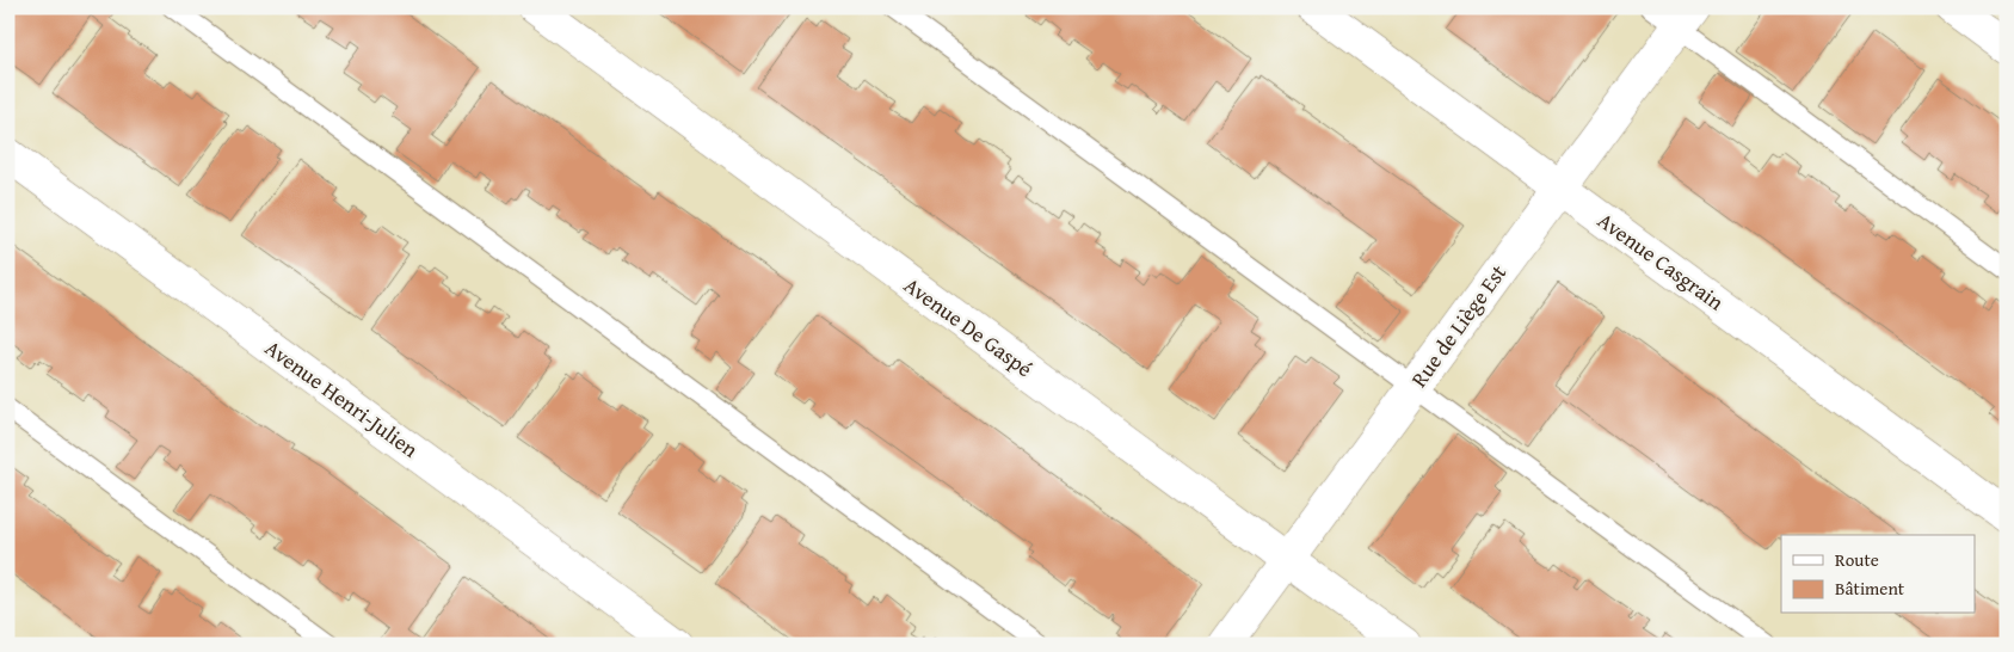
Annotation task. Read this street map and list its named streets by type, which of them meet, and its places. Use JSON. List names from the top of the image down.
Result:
{
  "streets": {
    "street": [
      "Avenue Casgrain",
      "Rue de Liège Est",
      "Avenue De Gaspé",
      "Avenue Henri-Julien"
    ]
  },
  "crossings": [
    ["Avenue Casgrain", "Rue de Liège Est"],
    ["Rue de Liège Est", "Avenue De Gaspé"]
  ],
  "legend": ["Route", "Bâtiment"]
}
